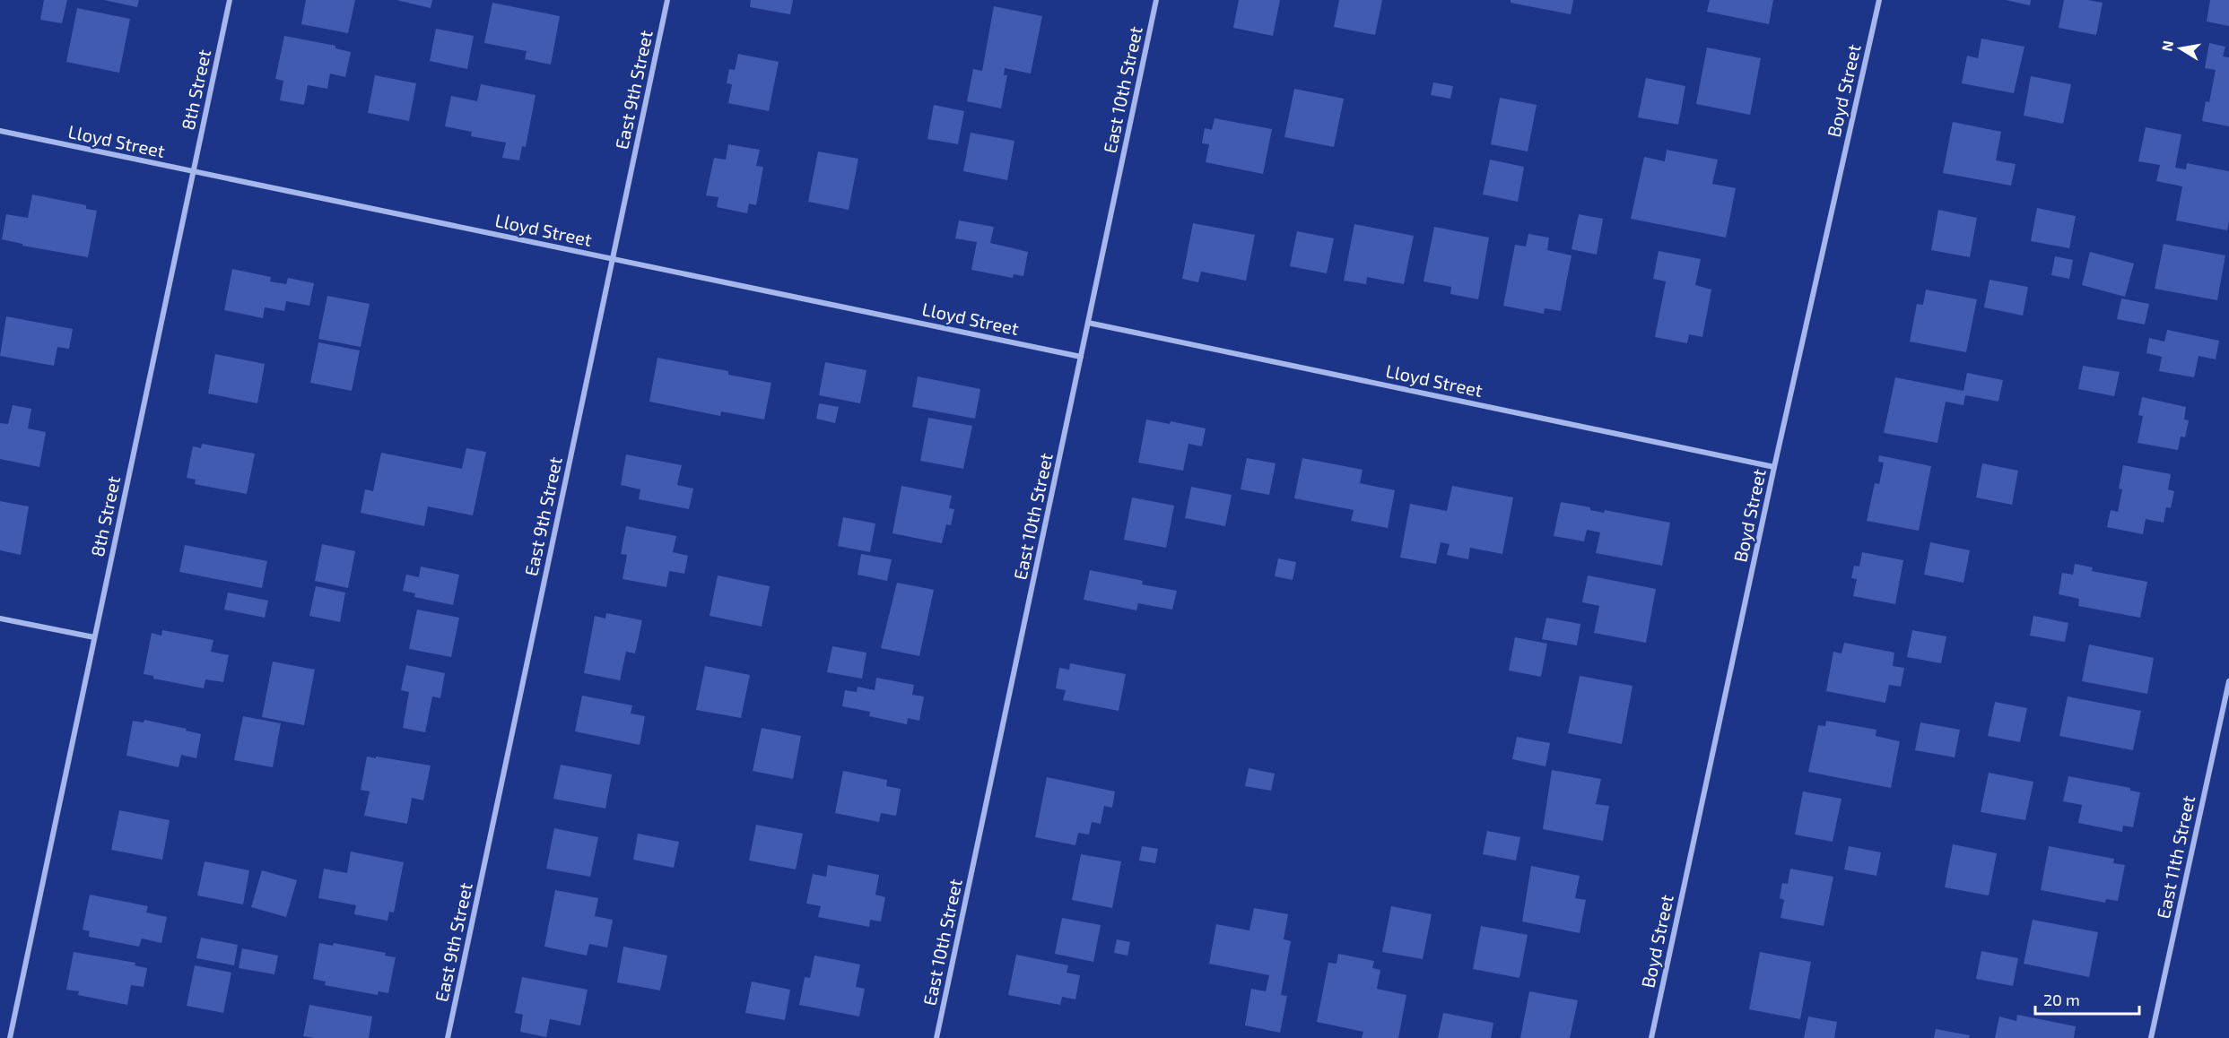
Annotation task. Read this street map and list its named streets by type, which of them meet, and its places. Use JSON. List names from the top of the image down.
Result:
{
  "streets": {
    "street": [
      "8th Street",
      "East 9th Street",
      "East 10th Street",
      "Boyd Street",
      "Lloyd Street",
      "East 11th Street"
    ]
  },
  "crossings": [
    ["8th Street", "Lloyd Street"],
    ["East 9th Street", "Lloyd Street"],
    ["East 10th Street", "Lloyd Street"],
    ["Boyd Street", "Lloyd Street"]
  ],
  "scale_bar": "20 m",
  "north": "left"
}
